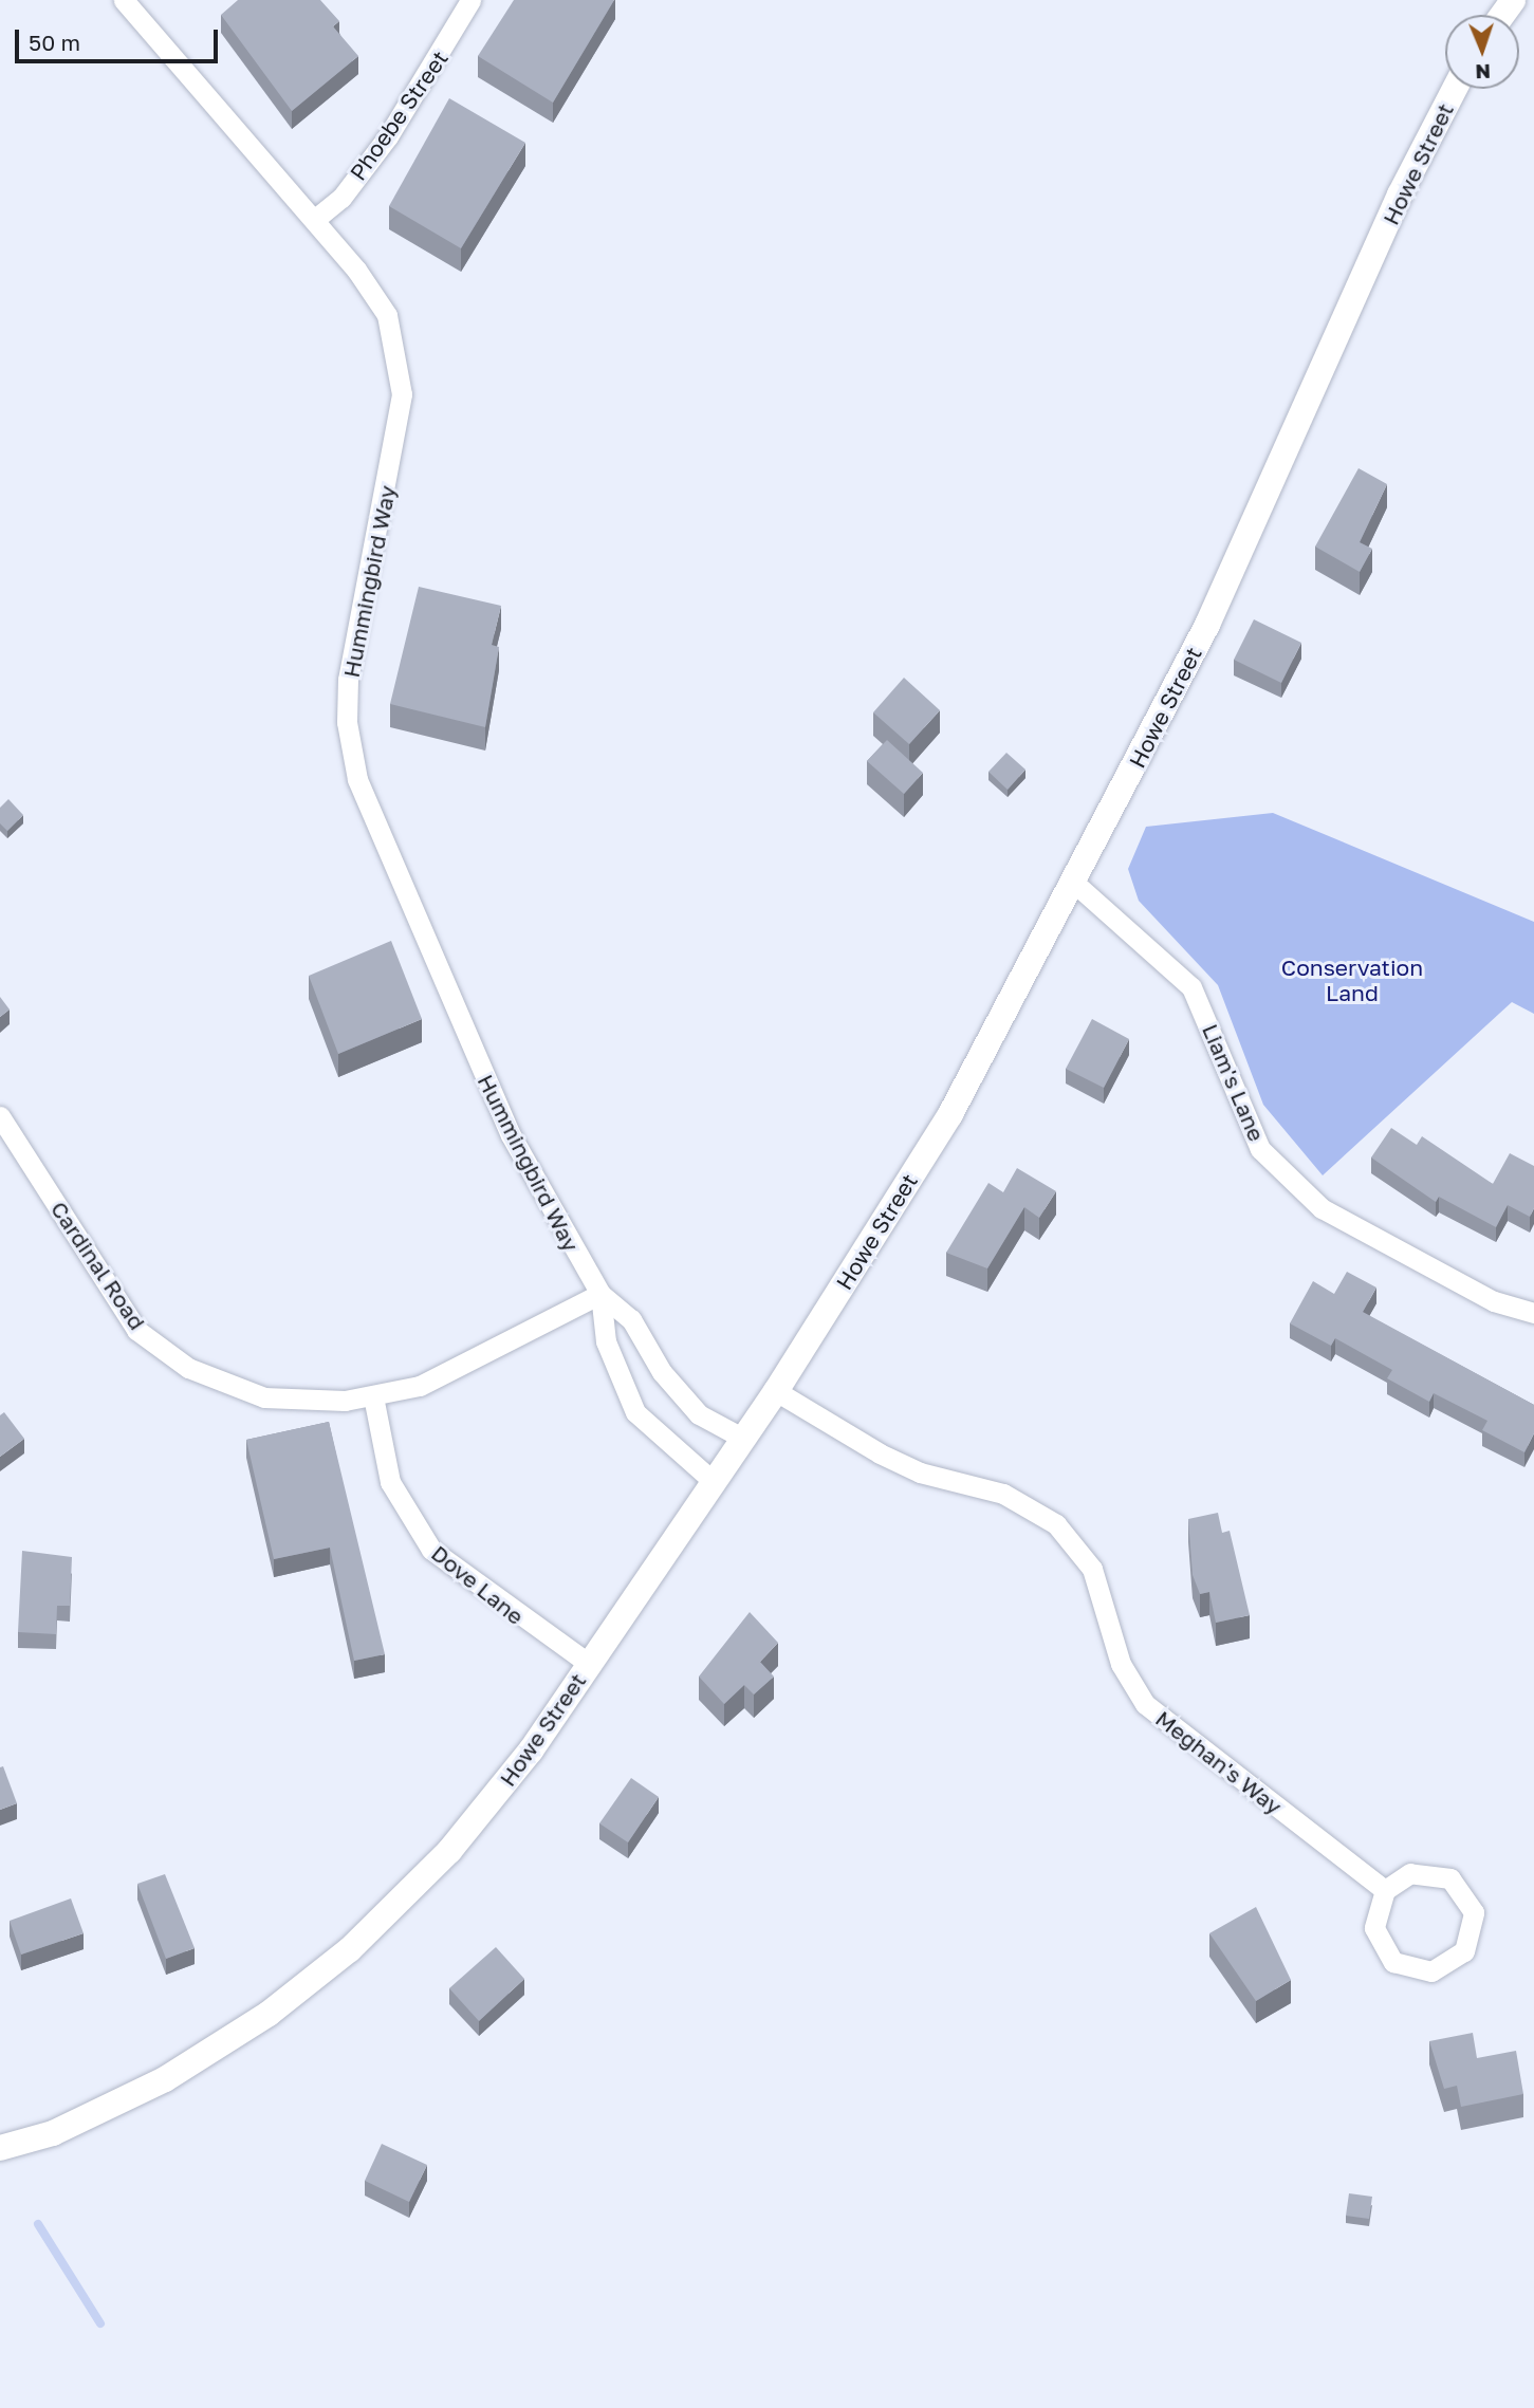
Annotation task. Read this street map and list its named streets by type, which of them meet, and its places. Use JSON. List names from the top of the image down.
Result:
{
  "streets": {
    "street": [
      "Phoebe Street",
      "Howe Street",
      "Hummingbird Way",
      "Liam's Lane",
      "Cardinal Road",
      "Dove Lane",
      "Meghan's Way"
    ]
  },
  "crossings": [
    ["Phoebe Street", "Hummingbird Way"],
    ["Howe Street", "Hummingbird Way"],
    ["Howe Street", "Liam's Lane"],
    ["Howe Street", "Dove Lane"],
    ["Howe Street", "Meghan's Way"],
    ["Hummingbird Way", "Cardinal Road"],
    ["Cardinal Road", "Dove Lane"]
  ],
  "parks": ["Conservation Land"],
  "scale_bar": "50 m",
  "north": "bottom"
}
